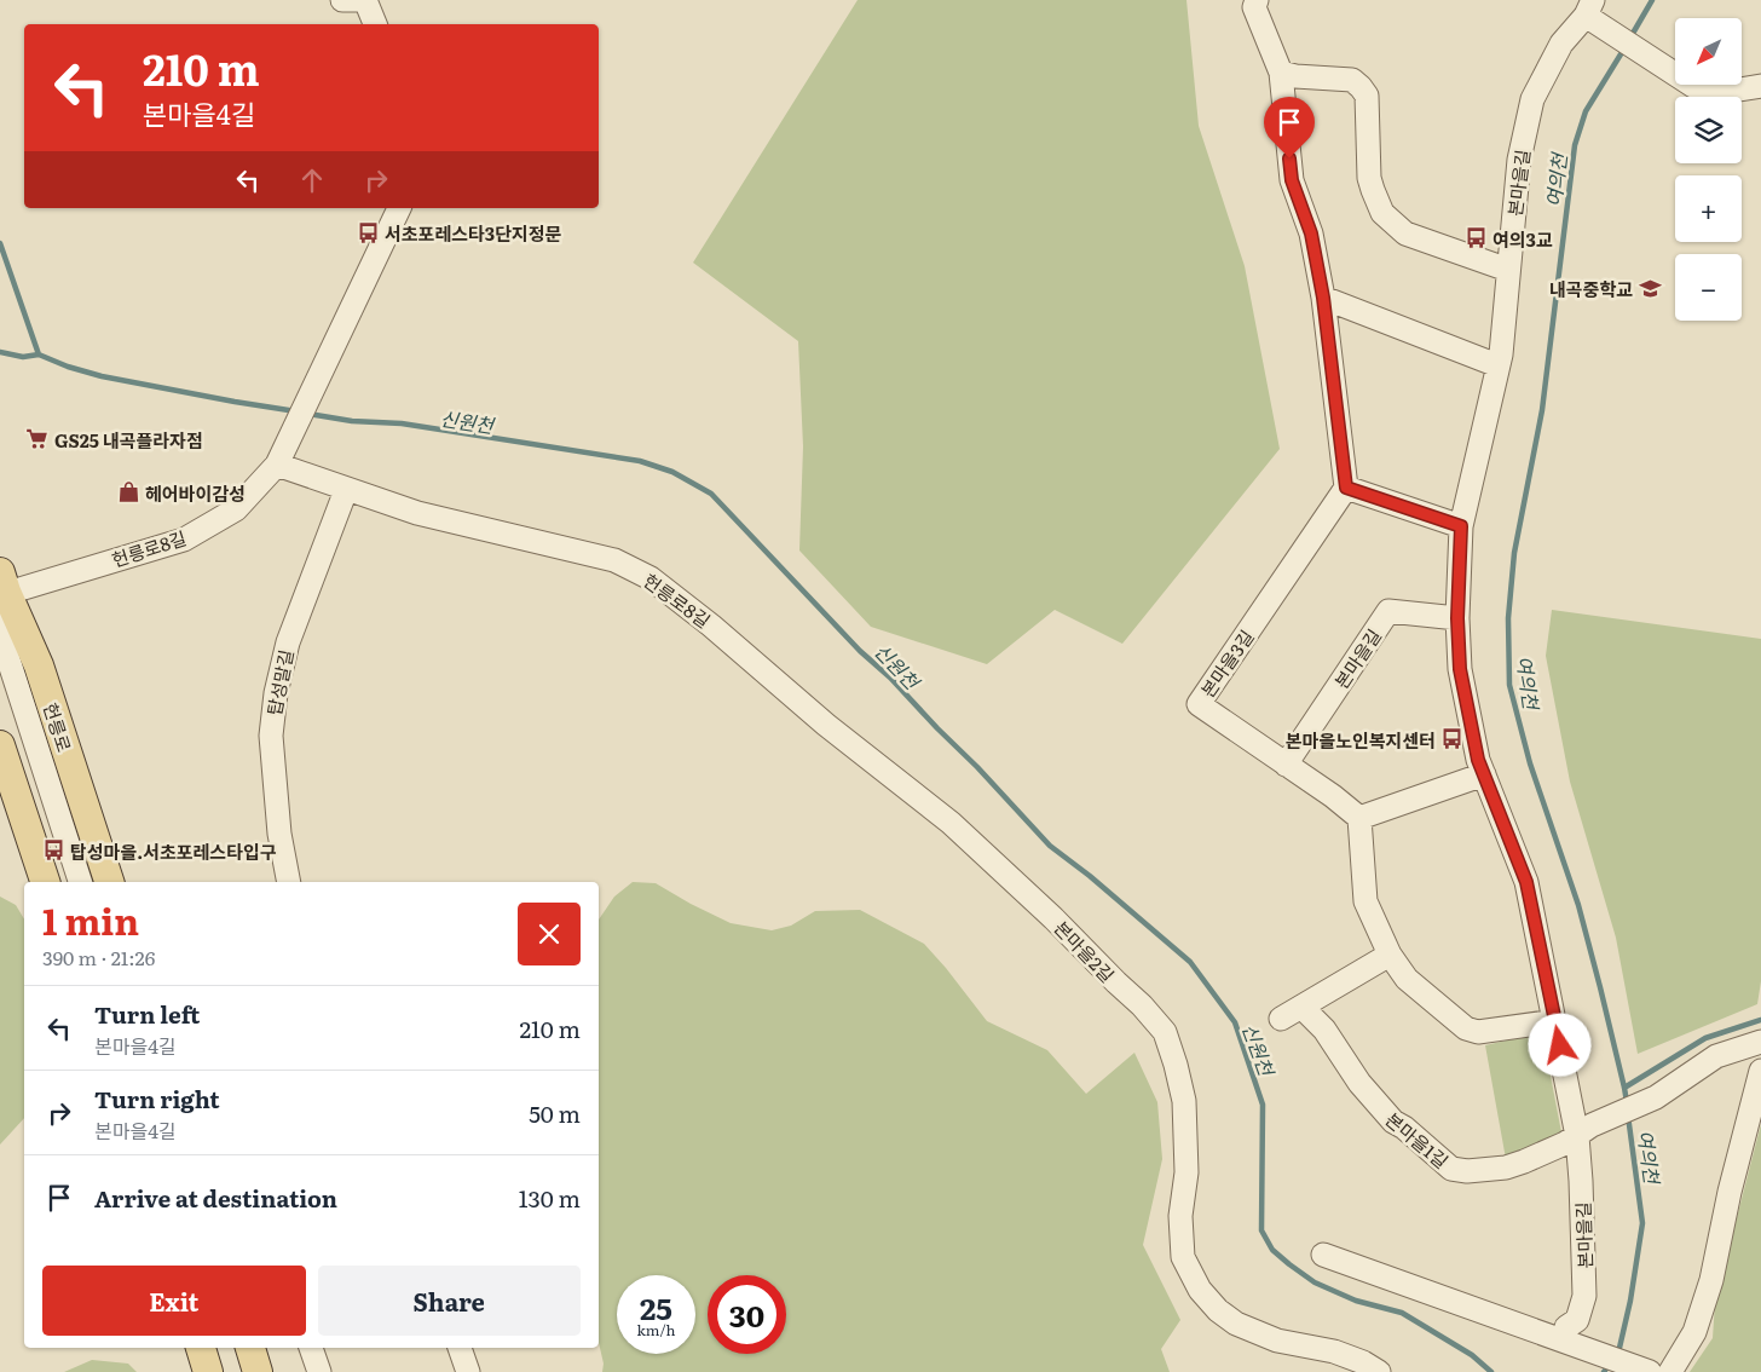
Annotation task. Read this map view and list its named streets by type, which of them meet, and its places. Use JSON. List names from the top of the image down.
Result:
{
  "streets": {
    "main road": ["헌릉로"],
    "street": [
      "본마을길",
      "헌릉로8길",
      "본마을3길",
      "탑성말길",
      "본마을2길",
      "본마을1길"
    ]
  },
  "crossings": [
    ["본마을길", "본마을3길"],
    ["본마을길", "본마을1길"],
    ["헌릉로8길", "탑성말길"],
    ["헌릉로8길", "헌릉로"],
    ["헌릉로8길", "본마을2길"]
  ],
  "water": ["여의천", "신원천"],
  "places": {
    "bus stop": [
      "서초포레스타3단지정문",
      "여의3교",
      "본마을노인복지센터",
      "탑성마을.서초포레스타입구"
    ],
    "school or university": ["내곡중학교"],
    "supermarket": ["GS25 내곡플라자점"],
    "shop": ["헤어바이감성"]
  },
  "north": "bottom left",
  "page": {
    "map_buttons": ["+", "−"],
    "turn": ["210 m", "본마을4길"],
    "heading": ["1 min", "390 m · 21:26"],
    "list": [
      {
        "name": "Turn left",
        "note": "본마을4길",
        "value": "210 m"
      },
      {
        "name": "Turn right",
        "note": "본마을4길",
        "value": "50 m"
      },
      {
        "name": "Arrive at destination",
        "value": "130 m"
      }
    ],
    "buttons": ["Exit", "Share"],
    "speed": "25 km/h",
    "limit": "30"
  }
}
